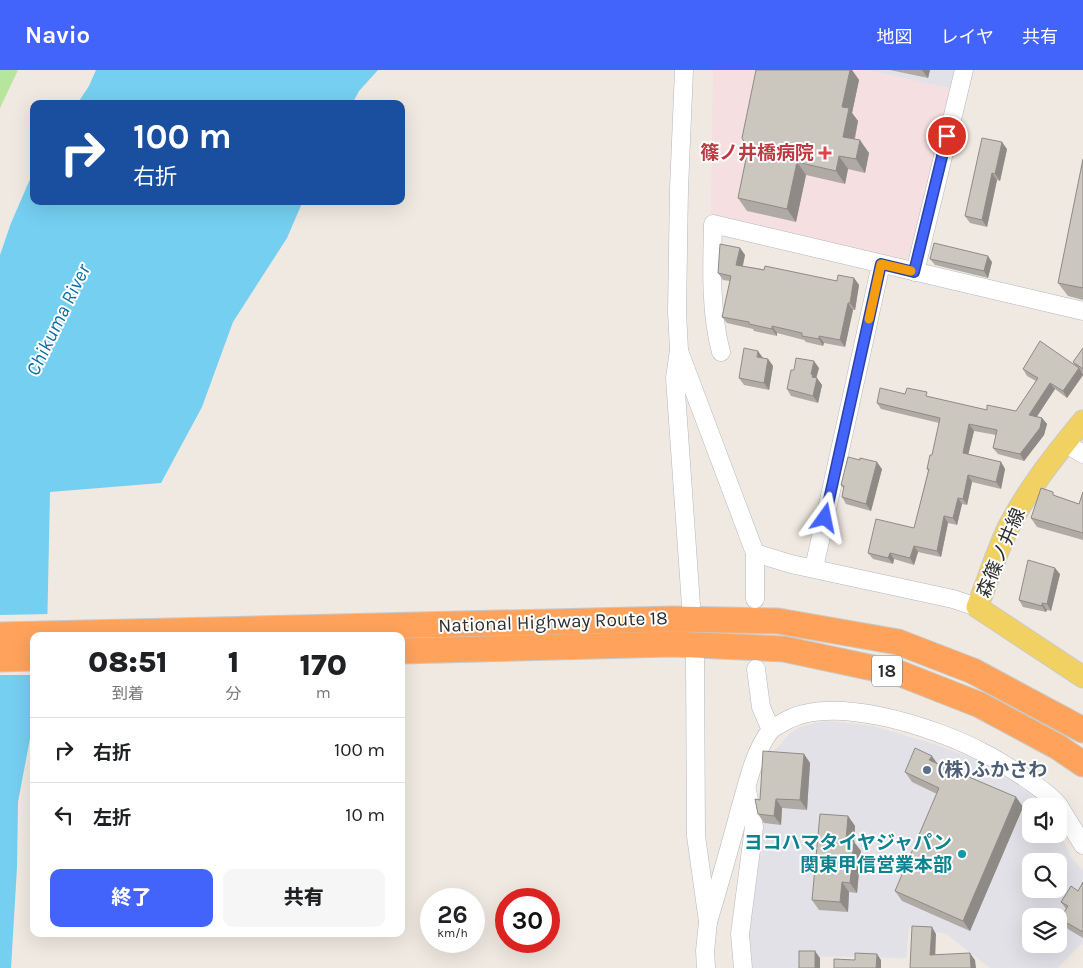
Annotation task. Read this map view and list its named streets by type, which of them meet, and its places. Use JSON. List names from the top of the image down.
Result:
{
  "streets": {
    "highway": ["National Highway Route 18", "18"],
    "main road": ["森篠ノ井線"]
  },
  "water": ["Chikuma River"],
  "places": {
    "health": ["篠ノ井橋病院"],
    "other": ["(株)ふかさわ", "ヨコハマタイヤジャパン 関東甲信営業本部"]
  },
  "page": {
    "header": "Navio",
    "nav": ["地図", "レイヤ", "共有"],
    "turn": ["100 m", "右折"],
    "eta": [
      "08:51",
      "到着",
      "1",
      "分",
      "170",
      "m"
    ],
    "list": [
      {
        "name": "右折",
        "value": "100 m"
      },
      {
        "name": "左折",
        "value": "10 m"
      }
    ],
    "buttons": ["終了", "共有"],
    "speed": "26 km/h",
    "limit": "30"
  }
}
